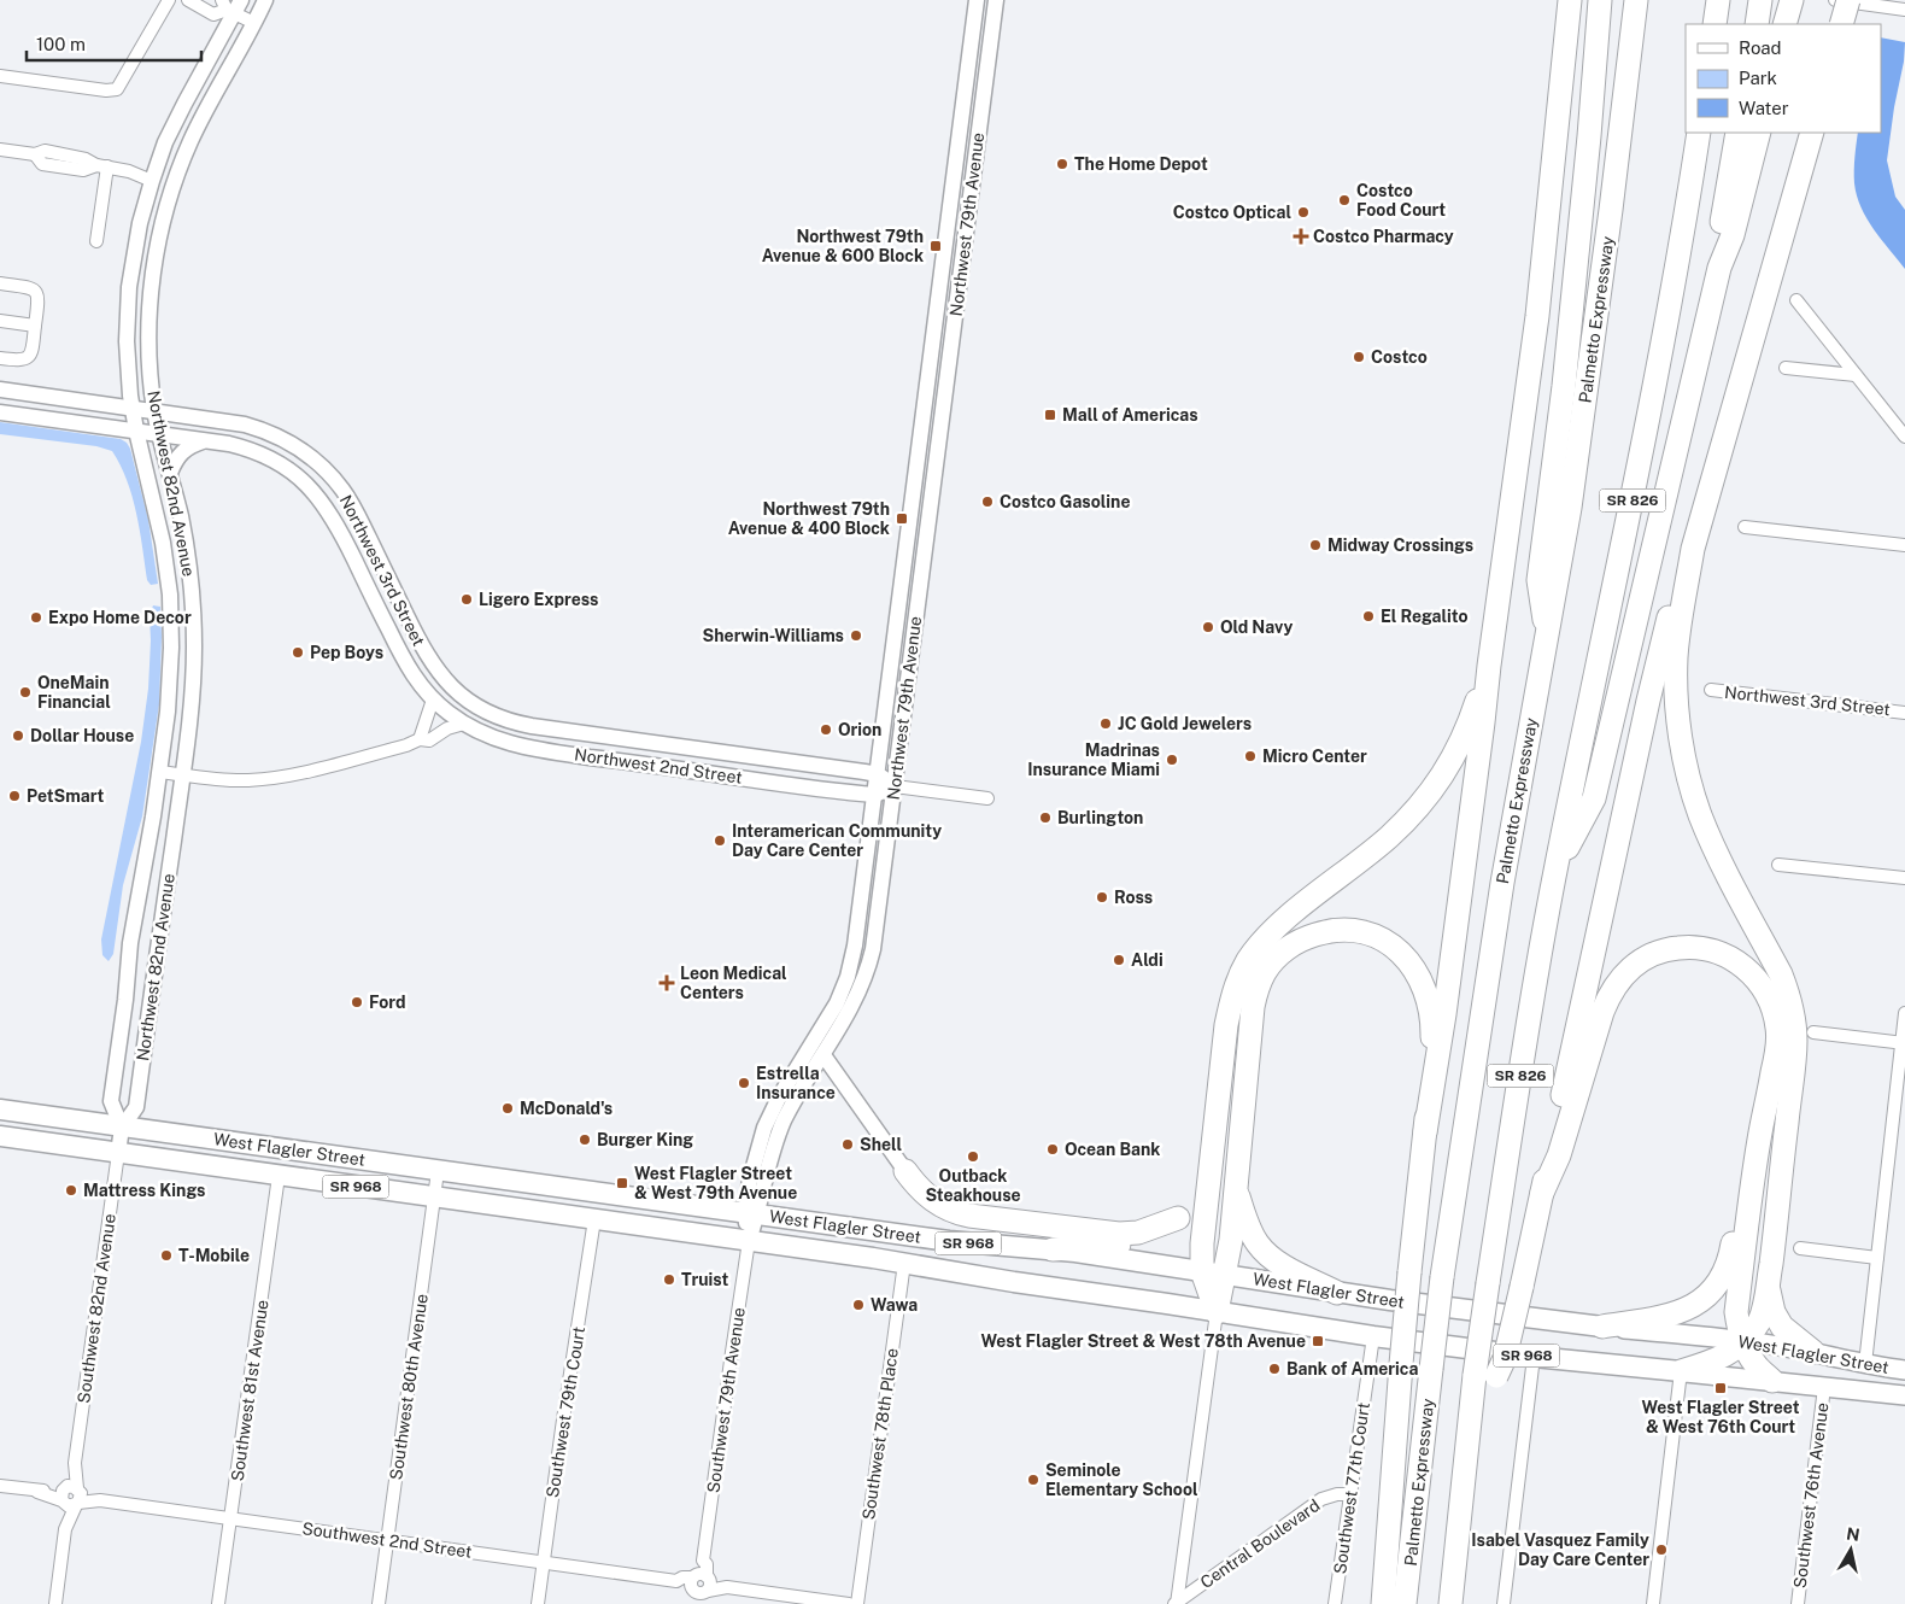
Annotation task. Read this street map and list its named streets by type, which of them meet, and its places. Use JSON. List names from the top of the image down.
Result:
{
  "streets": {
    "highway": ["Palmetto Expressway", "SR 826"],
    "main road": ["West Flagler Street", "SR 968"],
    "street": [
      "Northwest 79th Avenue",
      "Northwest 82nd Avenue",
      "Northwest 3rd Street",
      "Northwest 2nd Street",
      "Southwest 82nd Avenue",
      "Southwest 80th Avenue",
      "Southwest 81st Avenue",
      "Southwest 79th Avenue",
      "Southwest 79th Court",
      "Southwest 78th Place",
      "Southwest 77th Court",
      "Southwest 76th Avenue",
      "Southwest 2nd Street",
      "Central Boulevard"
    ]
  },
  "crossings": [
    ["Northwest 79th Avenue", "Northwest 2nd Street"],
    ["Northwest 79th Avenue", "West Flagler Street"],
    ["Northwest 79th Avenue", "Southwest 79th Avenue"],
    ["Northwest 82nd Avenue", "Northwest 3rd Street"],
    ["Northwest 82nd Avenue", "West Flagler Street"],
    ["Northwest 82nd Avenue", "Southwest 82nd Avenue"],
    ["Northwest 3rd Street", "Northwest 2nd Street"],
    ["West Flagler Street", "Southwest 82nd Avenue"],
    ["West Flagler Street", "Southwest 80th Avenue"],
    ["West Flagler Street", "Southwest 81st Avenue"],
    ["West Flagler Street", "Southwest 79th Avenue"],
    ["West Flagler Street", "Southwest 79th Court"],
    ["West Flagler Street", "Southwest 78th Place"],
    ["West Flagler Street", "Southwest 77th Court"],
    ["West Flagler Street", "Southwest 76th Avenue"],
    ["Southwest 82nd Avenue", "Southwest 2nd Street"],
    ["Southwest 80th Avenue", "Southwest 2nd Street"],
    ["Southwest 81st Avenue", "Southwest 2nd Street"],
    ["Southwest 79th Avenue", "Southwest 2nd Street"],
    ["Southwest 79th Court", "Southwest 2nd Street"],
    ["Southwest 77th Court", "Central Boulevard"]
  ],
  "places": {
    "other": [
      "The Home Depot",
      "Costco Food Court",
      "Costco Optical",
      "Costco",
      "Costco Gasoline",
      "Midway Crossings",
      "Ligero Express",
      "El Regalito",
      "Expo Home Decor",
      "Old Navy",
      "Sherwin-Williams",
      "Pep Boys",
      "OneMain Financial",
      "JC Gold Jewelers",
      "Orion",
      "Dollar House",
      "Micro Center",
      "Madrinas Insurance Miami",
      "PetSmart",
      "Burlington",
      "Interamerican Community Day Care Center",
      "Ross",
      "Aldi",
      "Ford",
      "Estrella Insurance",
      "McDonald's",
      "Burger King",
      "Shell",
      "Ocean Bank",
      "Outback Steakhouse",
      "Mattress Kings",
      "T-Mobile",
      "Truist",
      "Wawa",
      "Bank of America",
      "Seminole Elementary School",
      "Isabel Vasquez Family Day Care Center"
    ],
    "health": ["Costco Pharmacy", "Leon Medical Centers"],
    "transit": [
      "Northwest 79th Avenue & 600 Block",
      "Mall of Americas",
      "Northwest 79th Avenue & 400 Block",
      "West Flagler Street & West 79th Avenue",
      "West Flagler Street & West 78th Avenue",
      "West Flagler Street & West 76th Court"
    ]
  },
  "legend": ["Road", "Park", "Water"],
  "scale_bar": "100 m",
  "north": "top"
}
